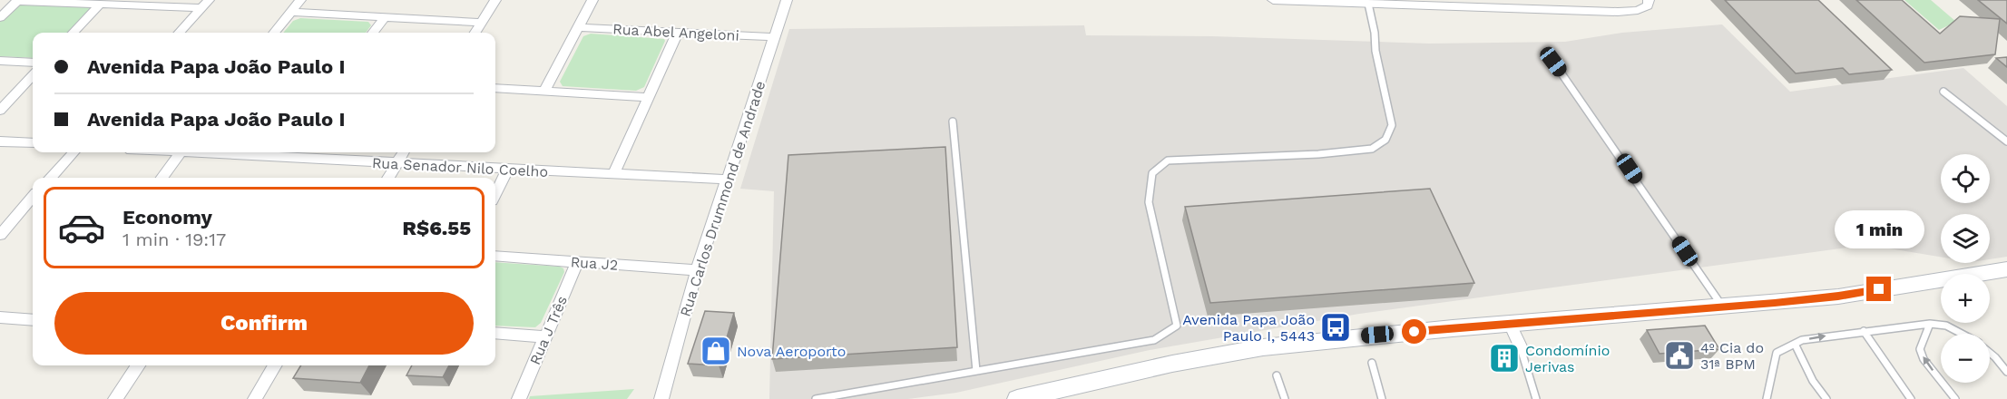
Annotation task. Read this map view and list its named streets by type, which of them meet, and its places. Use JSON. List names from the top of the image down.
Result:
{
  "streets": {
    "street": [
      "Rua Abel Angeloni",
      "Rua Senador Nilo Coelho",
      "Rua Carlos Drummond de Andrade",
      "Rua J2",
      "Rua J Três"
    ]
  },
  "crossings": [
    ["Rua Abel Angeloni", "Rua Carlos Drummond de Andrade"],
    ["Rua Senador Nilo Coelho", "Rua Carlos Drummond de Andrade"],
    ["Rua Carlos Drummond de Andrade", "Rua J2"],
    ["Rua J2", "Rua J Três"]
  ],
  "places": {
    "bus stop": ["Avenida Papa João Paulo I, 5443"],
    "shop": ["Nova Aeroporto"],
    "public building": ["4º Cia do 31ª BPM"],
    "building": ["Condomínio Jerivas"]
  },
  "page": {
    "banner": ["Avenida Papa João Paulo I", "Avenida Papa João Paulo I"],
    "map_buttons": ["+", "−"],
    "list": [
      {
        "name": "Economy",
        "note": "1 min · 19:17",
        "value": "R$6.55"
      }
    ],
    "bubble": "1 min",
    "buttons": "Confirm"
  }
}
